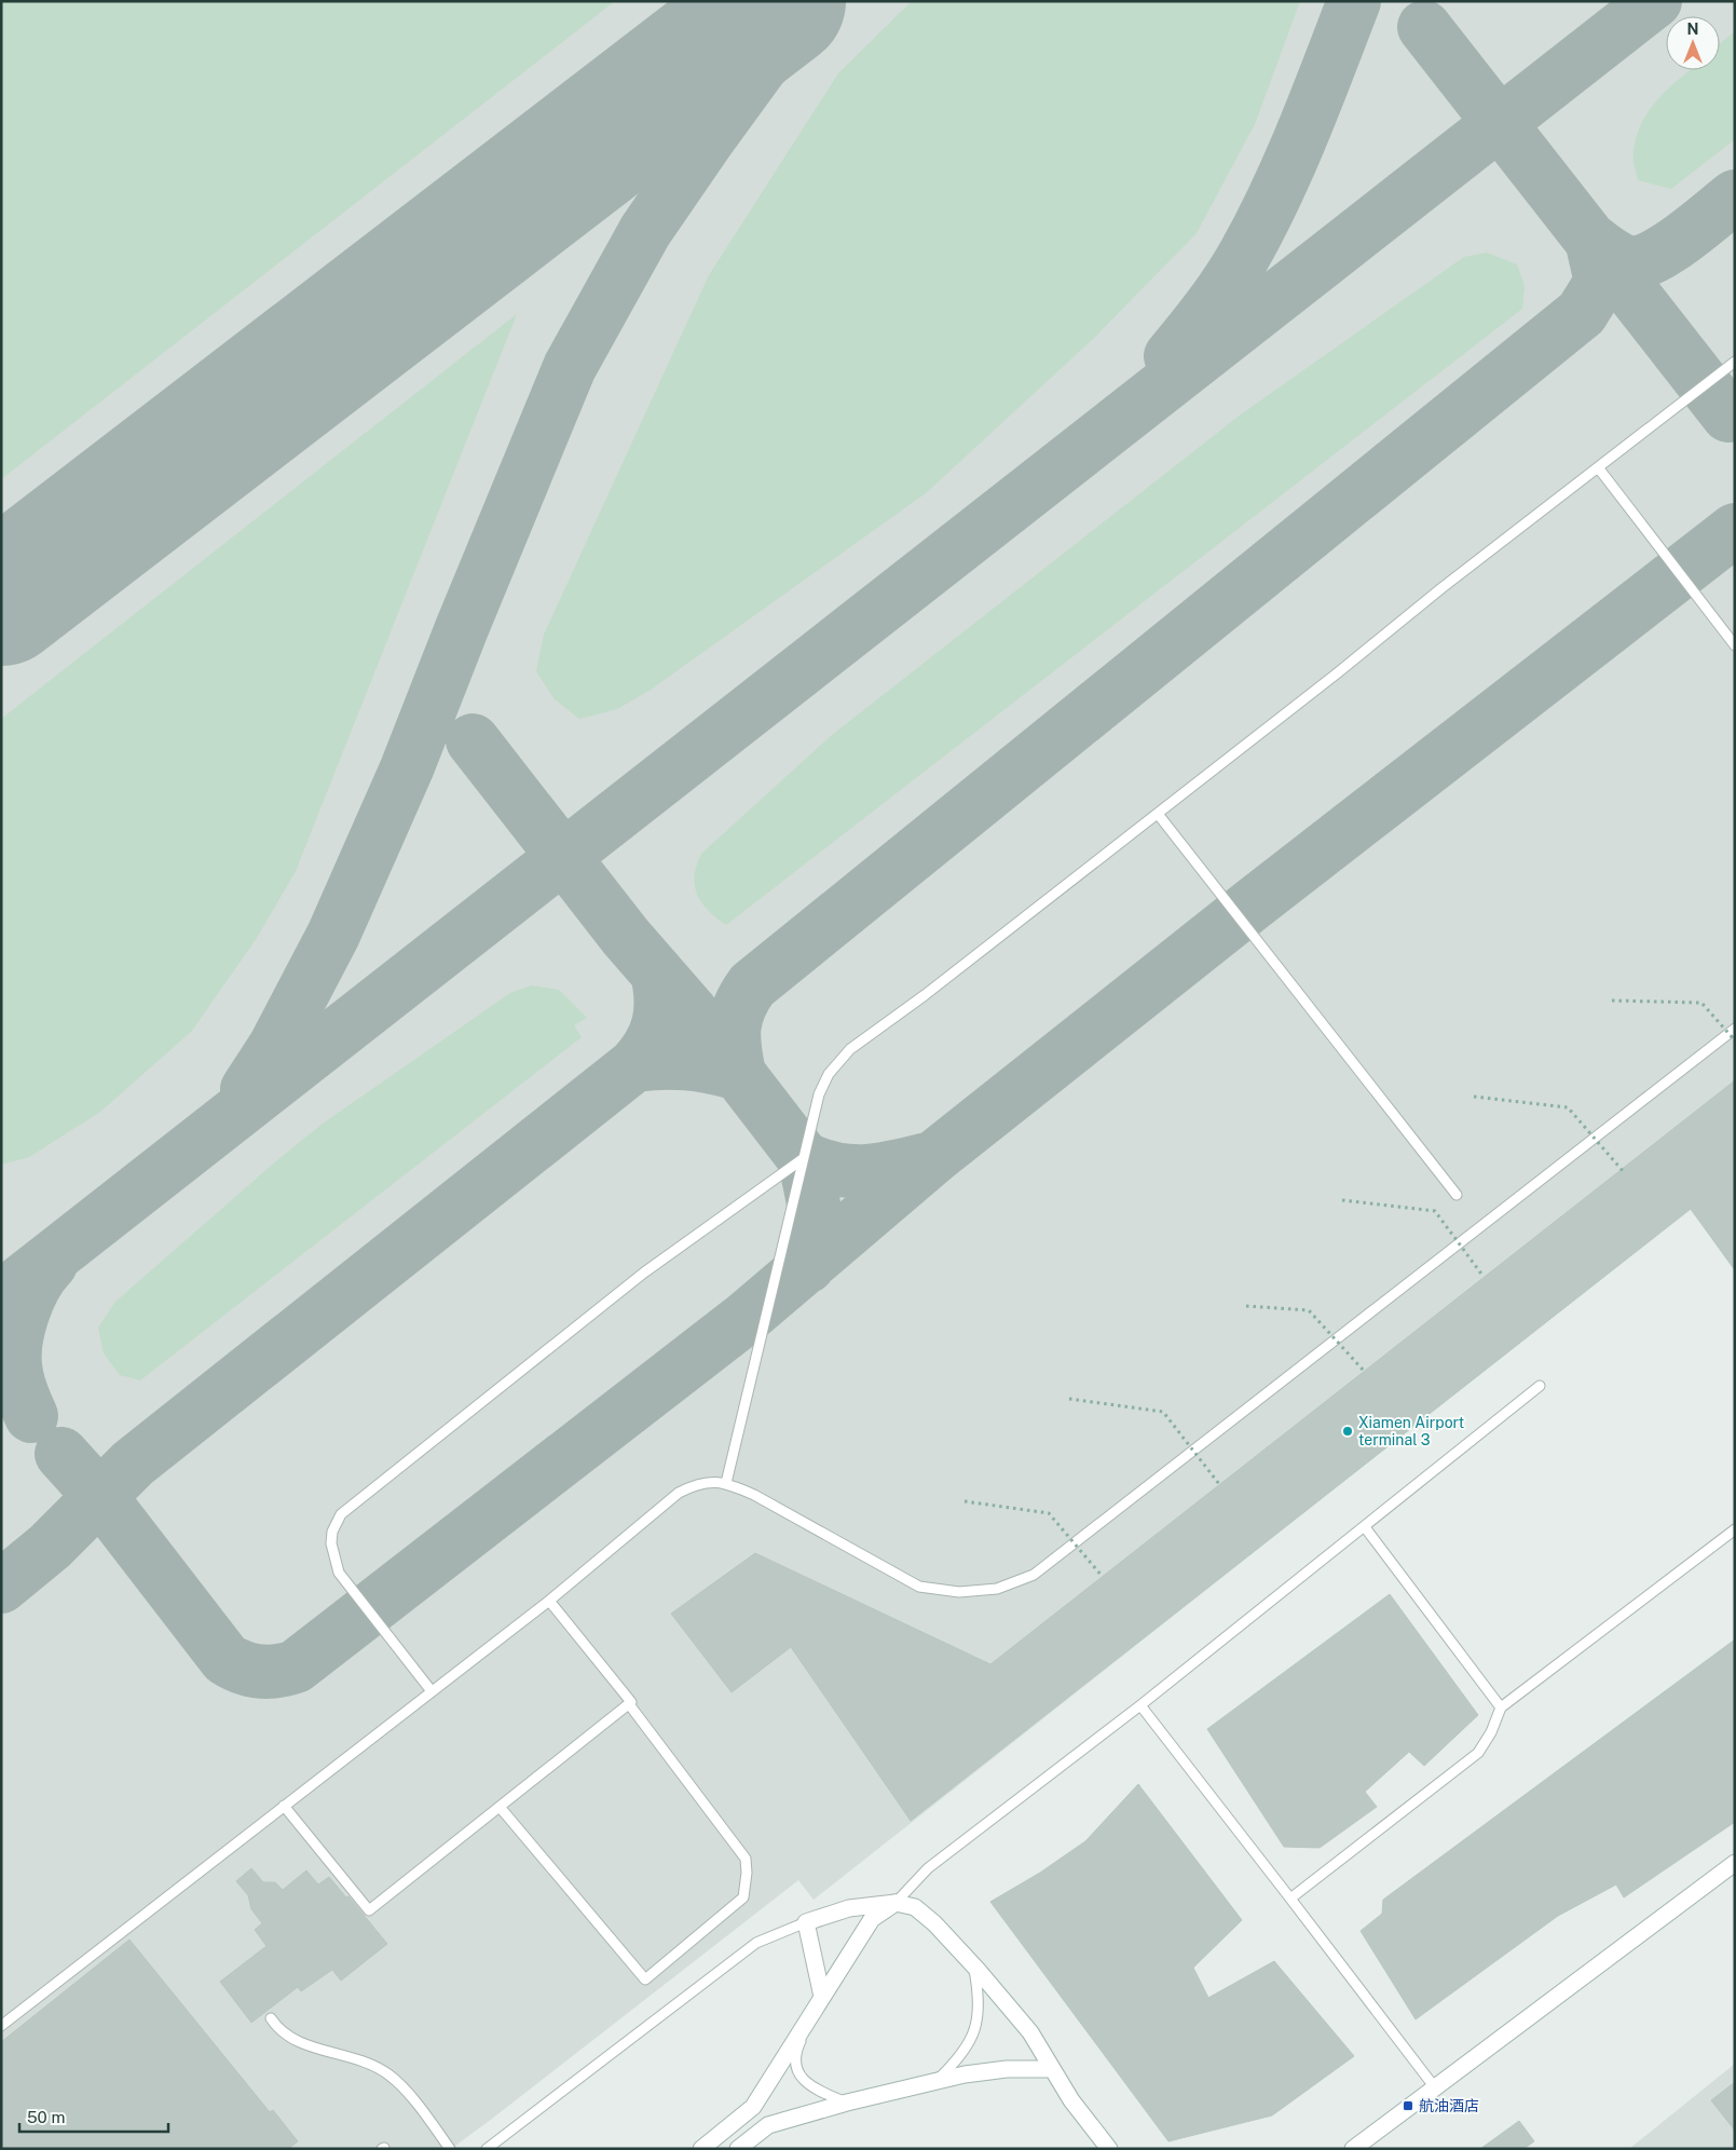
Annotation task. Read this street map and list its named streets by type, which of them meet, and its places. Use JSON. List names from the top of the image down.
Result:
{
  "places": {
    "other": ["Xiamen Airport terminal 3"],
    "transit": ["航油酒店"]
  },
  "scale_bar": "50 m",
  "north": "top"
}
